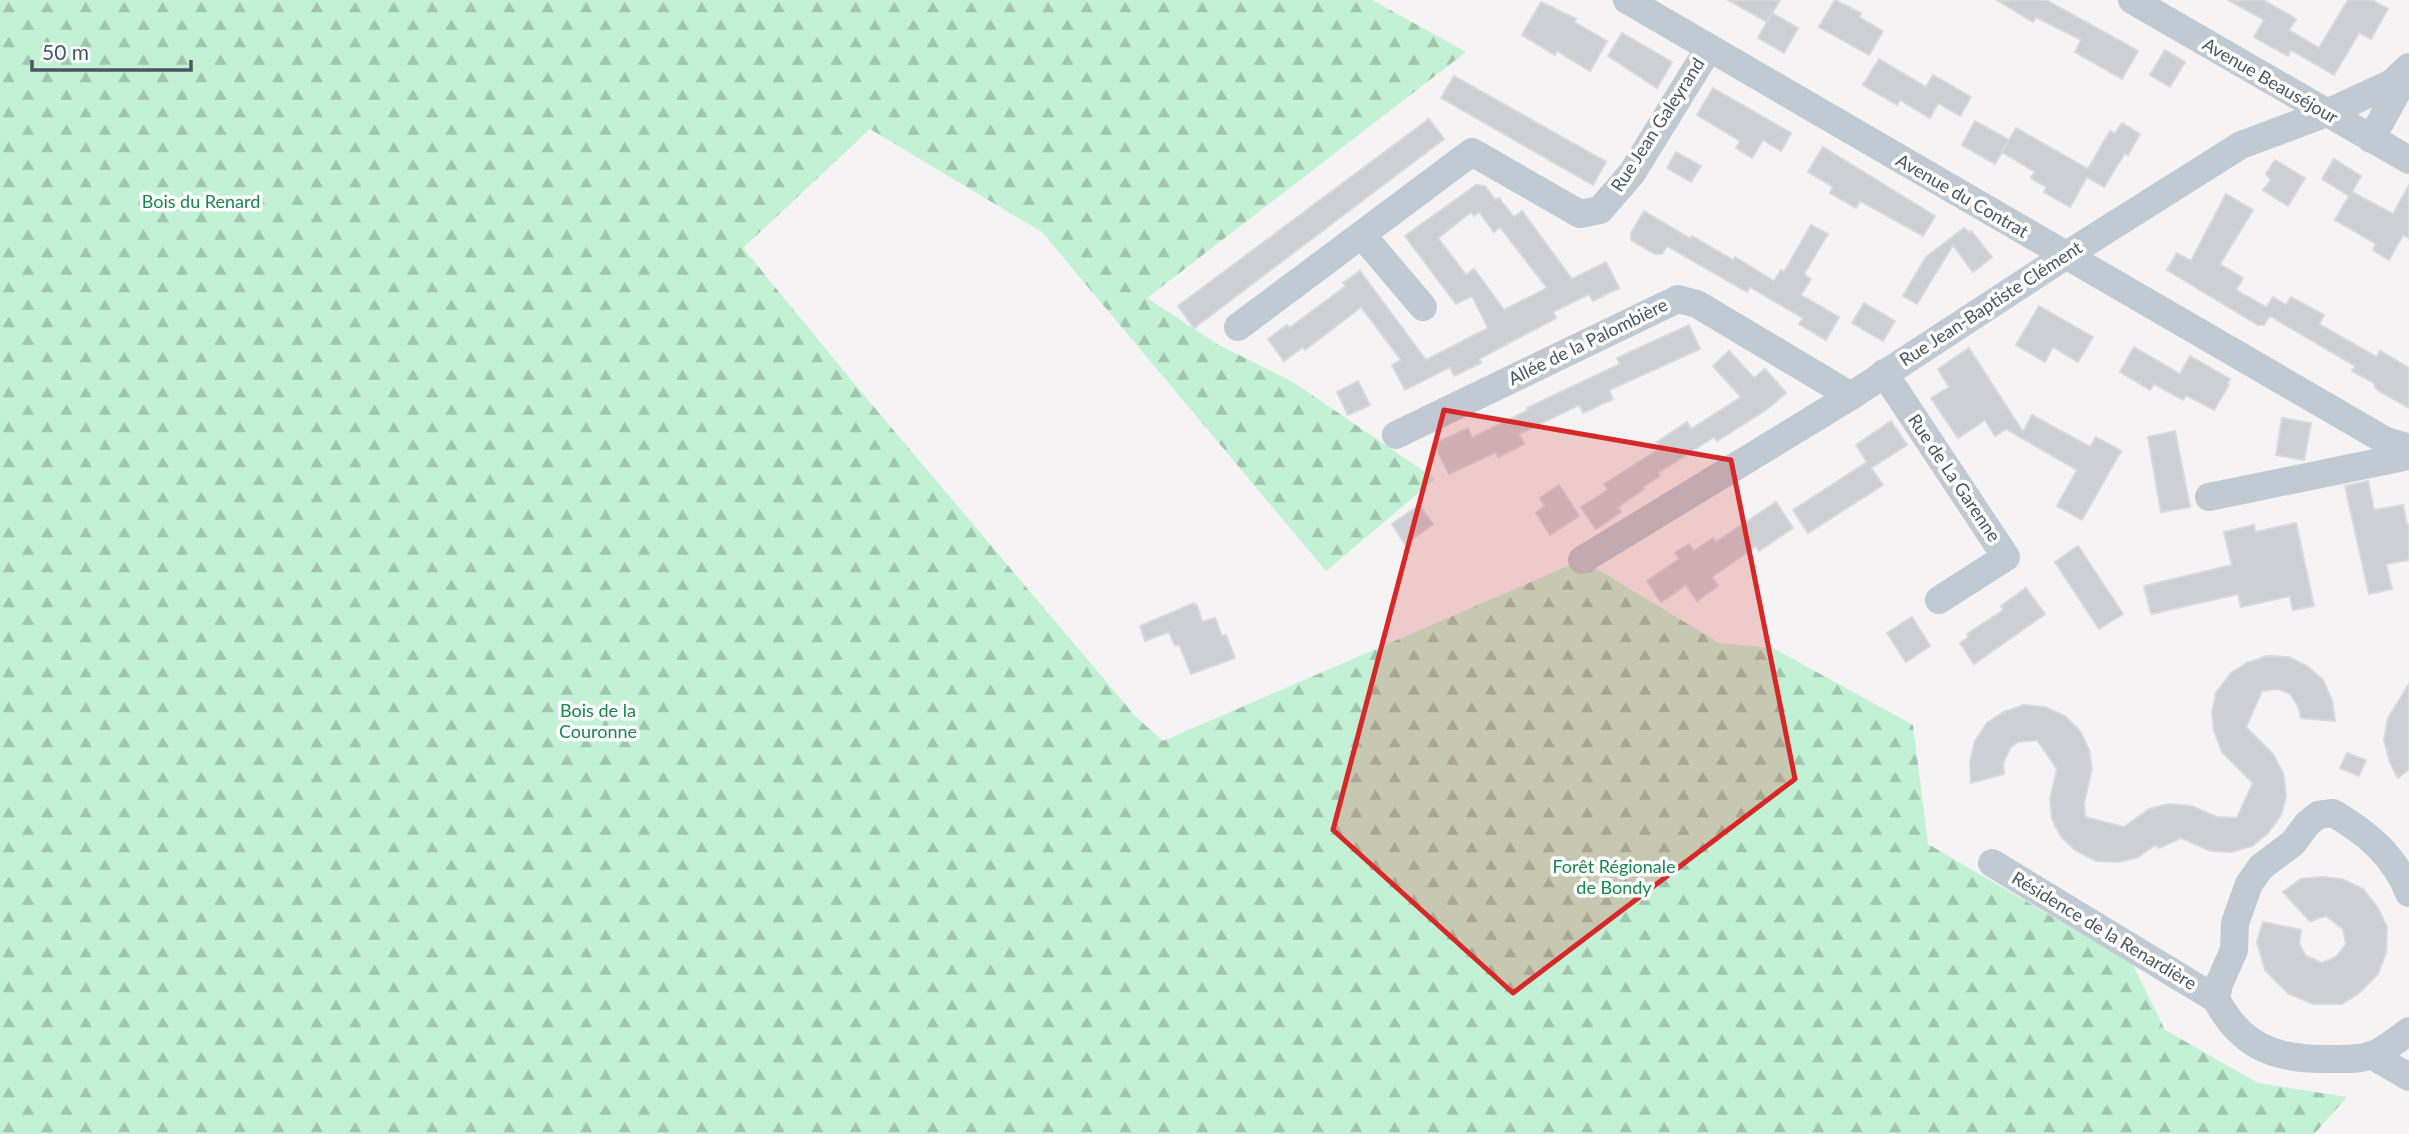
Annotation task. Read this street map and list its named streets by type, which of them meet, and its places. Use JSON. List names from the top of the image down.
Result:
{
  "streets": {
    "street": [
      "Avenue Beauséjour",
      "Rue Jean Galeyrand",
      "Avenue du Contrat",
      "Rue Jean-Baptiste Clément",
      "Allée de la Palombière",
      "Rue de La Garenne",
      "Résidence de la Renardière"
    ]
  },
  "crossings": [
    ["Avenue Beauséjour", "Rue Jean-Baptiste Clément"],
    ["Rue Jean Galeyrand", "Avenue du Contrat"],
    ["Avenue du Contrat", "Rue Jean-Baptiste Clément"],
    ["Rue Jean-Baptiste Clément", "Allée de la Palombière"],
    ["Rue Jean-Baptiste Clément", "Rue de La Garenne"]
  ],
  "parks": ["Bois du Renard", "Bois de la Couronne", "Forêt Régionale de Bondy"],
  "scale_bar": "50 m"
}
